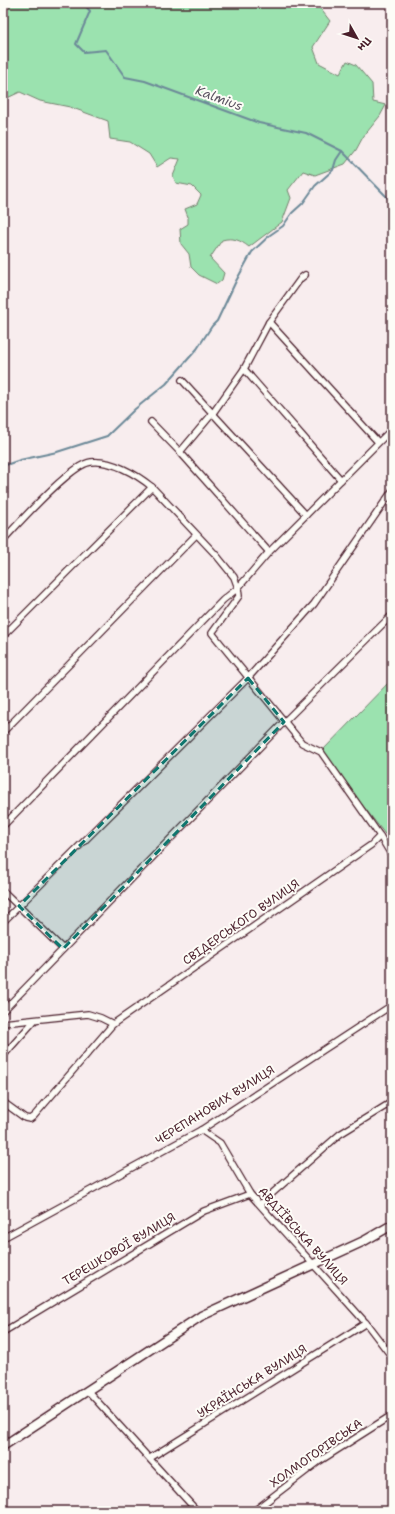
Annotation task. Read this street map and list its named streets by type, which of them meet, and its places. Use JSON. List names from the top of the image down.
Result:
{
  "streets": {
    "street": [
      "СВIДЕРСЬКОГО ВУЛИЦЯ",
      "ЧЕРЕПАНОВИХ ВУЛИЦЯ",
      "АВДІЇВСЬКА ВУЛИЦЯ",
      "ТЕРЕШКОВОЇ ВУЛИЦЯ",
      "УКРАЇНСЬКА ВУЛИЦЯ",
      "ХОЛМОГОРІВСЬКА"
    ]
  },
  "crossings": [
    ["ЧЕРЕПАНОВИХ ВУЛИЦЯ", "АВДІЇВСЬКА ВУЛИЦЯ"],
    ["АВДІЇВСЬКА ВУЛИЦЯ", "ТЕРЕШКОВОЇ ВУЛИЦЯ"],
    ["АВДІЇВСЬКА ВУЛИЦЯ", "УКРАЇНСЬКА ВУЛИЦЯ"]
  ],
  "water": ["Kalmius"],
  "north": "bottom right"
}
